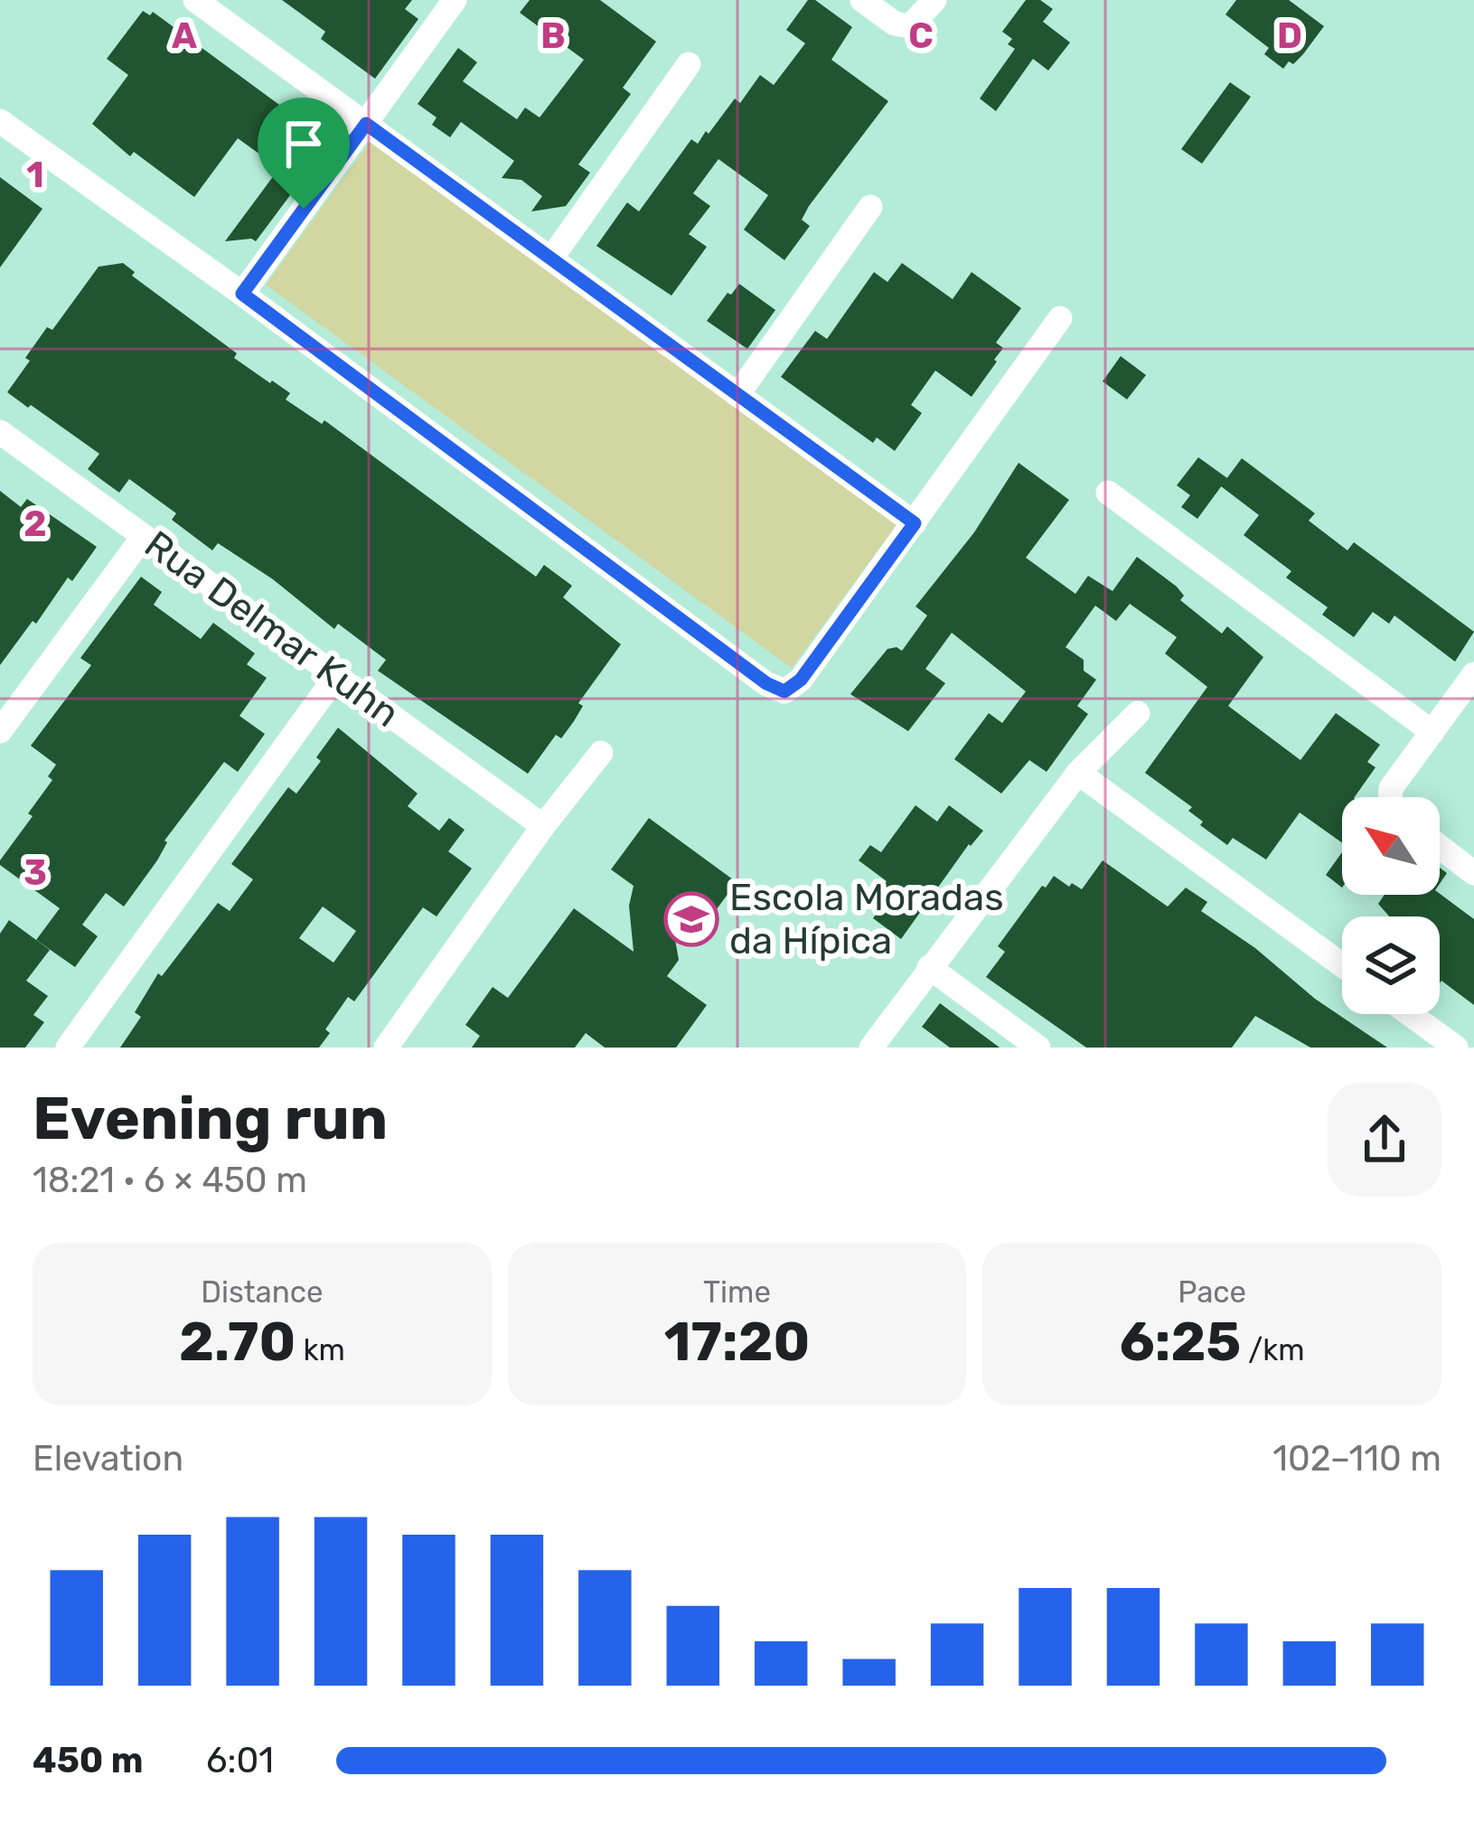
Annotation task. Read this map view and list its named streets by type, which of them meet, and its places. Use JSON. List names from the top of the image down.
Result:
{
  "streets": {
    "street": ["Rua Delmar Kuhn"]
  },
  "places": {
    "school or university": ["Escola Moradas da Hípica"]
  },
  "north": "top left",
  "page": {
    "heading": ["Evening run", "18:21 · 6 × 450 m"],
    "stats": [
      ["Distance", "2.70 km"],
      ["Time", "17:20"],
      ["Pace", "6:25 /km"]
    ],
    "chart": ["Elevation", "102–110 m"],
    "list": [
      {
        "name": "450 m",
        "note": "6:01"
      }
    ]
  },
  "grid": {
    "columns": [
      "A",
      "B",
      "C",
      "D"
    ],
    "rows": ["1", "2", "3"]
  }
}
